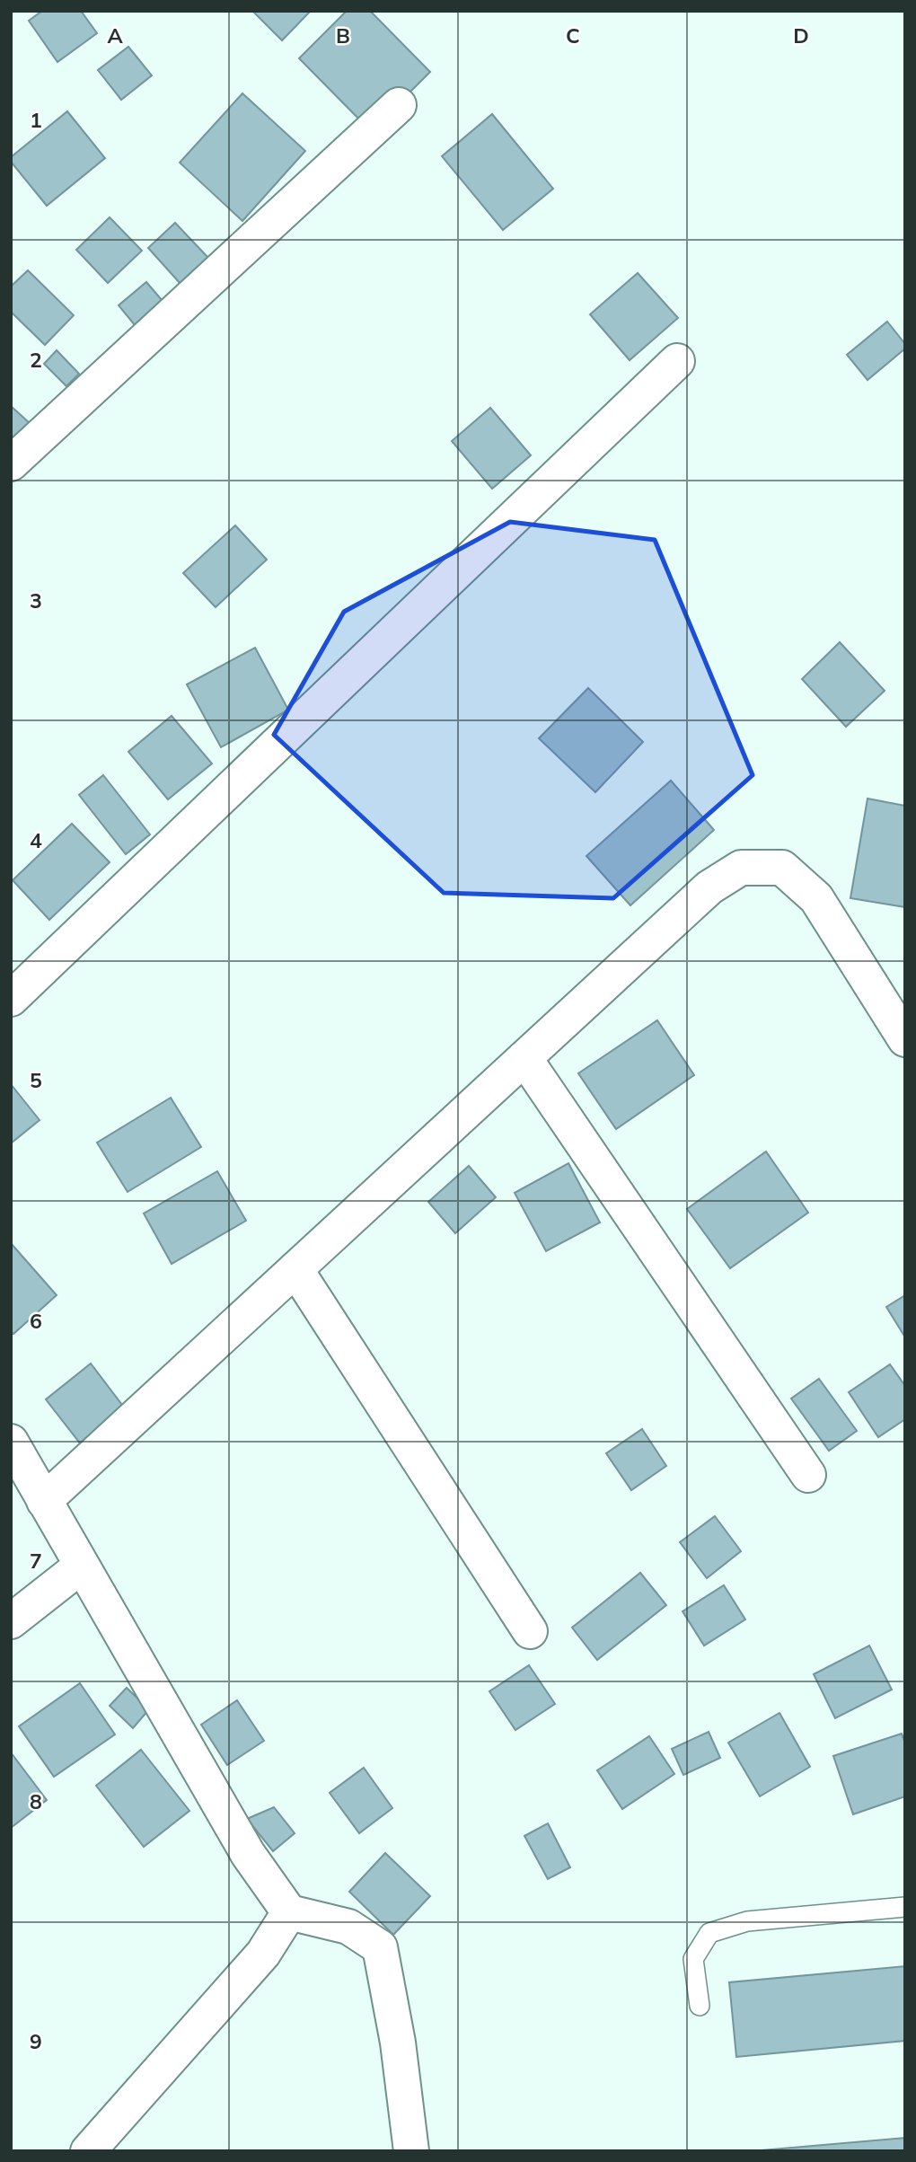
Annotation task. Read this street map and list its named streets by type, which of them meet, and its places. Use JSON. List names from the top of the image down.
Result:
{
  "grid": {
    "columns": [
      "A",
      "B",
      "C",
      "D"
    ],
    "rows": [
      "1",
      "2",
      "3",
      "4",
      "5",
      "6",
      "7",
      "8",
      "9"
    ]
  }
}
